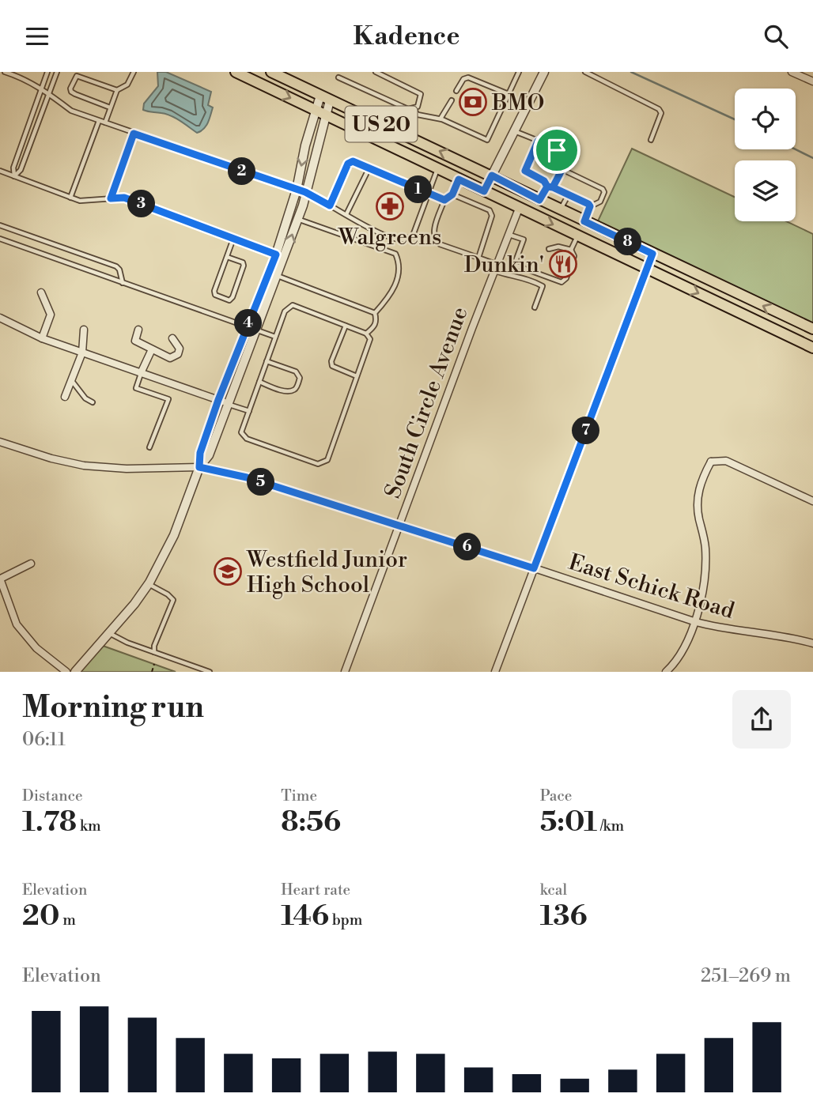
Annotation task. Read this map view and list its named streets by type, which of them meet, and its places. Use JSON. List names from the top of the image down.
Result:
{
  "streets": {
    "main road": ["US 20"],
    "street": ["South Circle Avenue", "East Schick Road"]
  },
  "crossings": [
    ["US 20", "South Circle Avenue"],
    ["South Circle Avenue", "East Schick Road"]
  ],
  "places": {
    "bank": ["BMO"],
    "pharmacy": ["Walgreens"],
    "restaurant": ["Dunkin'"],
    "school or university": ["Westfield Junior High School"]
  },
  "page": {
    "header": "Kadence",
    "pins": [
      "2",
      "1",
      "3",
      "8",
      "4",
      "7",
      "5",
      "6"
    ],
    "heading": ["Morning run", "06:11"],
    "stats": [
      ["Distance", "1.78 km"],
      ["Time", "8:56"],
      ["Pace", "5:01 /km"],
      ["Elevation", "20 m"],
      ["Heart rate", "146 bpm"],
      ["kcal", "136"]
    ],
    "chart": ["Elevation", "251–269 m"]
  }
}
